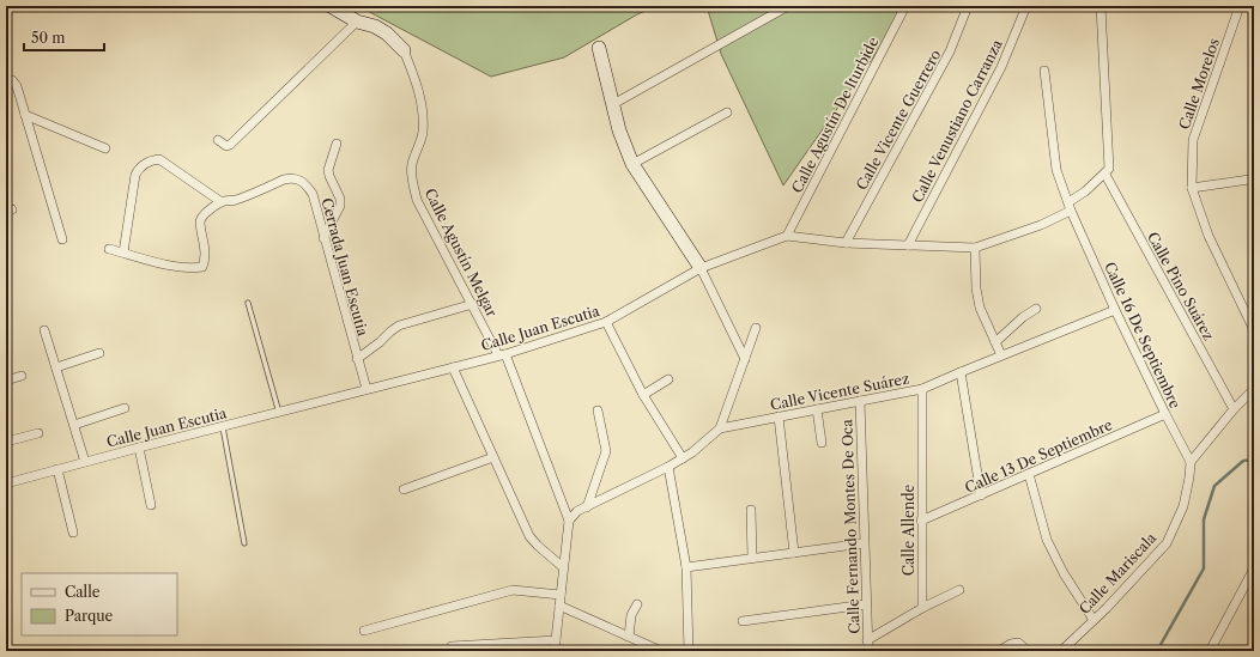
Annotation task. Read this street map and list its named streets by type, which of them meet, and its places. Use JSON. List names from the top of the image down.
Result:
{
  "streets": {
    "street": [
      "Calle Morelos",
      "Calle Agustín De Iturbide",
      "Calle Vicente Guerrero",
      "Calle Venustiano Carranza",
      "Calle Agustín Melgar",
      "Cerrada Juan Escutia",
      "Calle Pino Suárez",
      "Calle Juan Escutia",
      "Calle 16 De Septiembre",
      "Calle Vicente Suárez",
      "Calle 13 De Septiembre",
      "Calle Fernando Montes De Oca",
      "Calle Allende",
      "Calle Mariscala"
    ]
  },
  "crossings": [
    ["Calle Agustín De Iturbide", "Calle Juan Escutia"],
    ["Calle Vicente Guerrero", "Calle Juan Escutia"],
    ["Calle Venustiano Carranza", "Calle Juan Escutia"],
    ["Calle Agustín Melgar", "Calle Juan Escutia"],
    ["Calle Agustín Melgar", "Calle Vicente Suárez"],
    ["Cerrada Juan Escutia", "Calle Juan Escutia"],
    ["Calle Juan Escutia", "Calle 16 De Septiembre"],
    ["Calle 16 De Septiembre", "Calle Vicente Suárez"],
    ["Calle 16 De Septiembre", "Calle 13 De Septiembre"],
    ["Calle 16 De Septiembre", "Calle Mariscala"],
    ["Calle Vicente Suárez", "Calle Fernando Montes De Oca"],
    ["Calle Vicente Suárez", "Calle Allende"],
    ["Calle 13 De Septiembre", "Calle Allende"]
  ],
  "legend": ["Calle", "Parque"],
  "scale_bar": "50 m"
}
